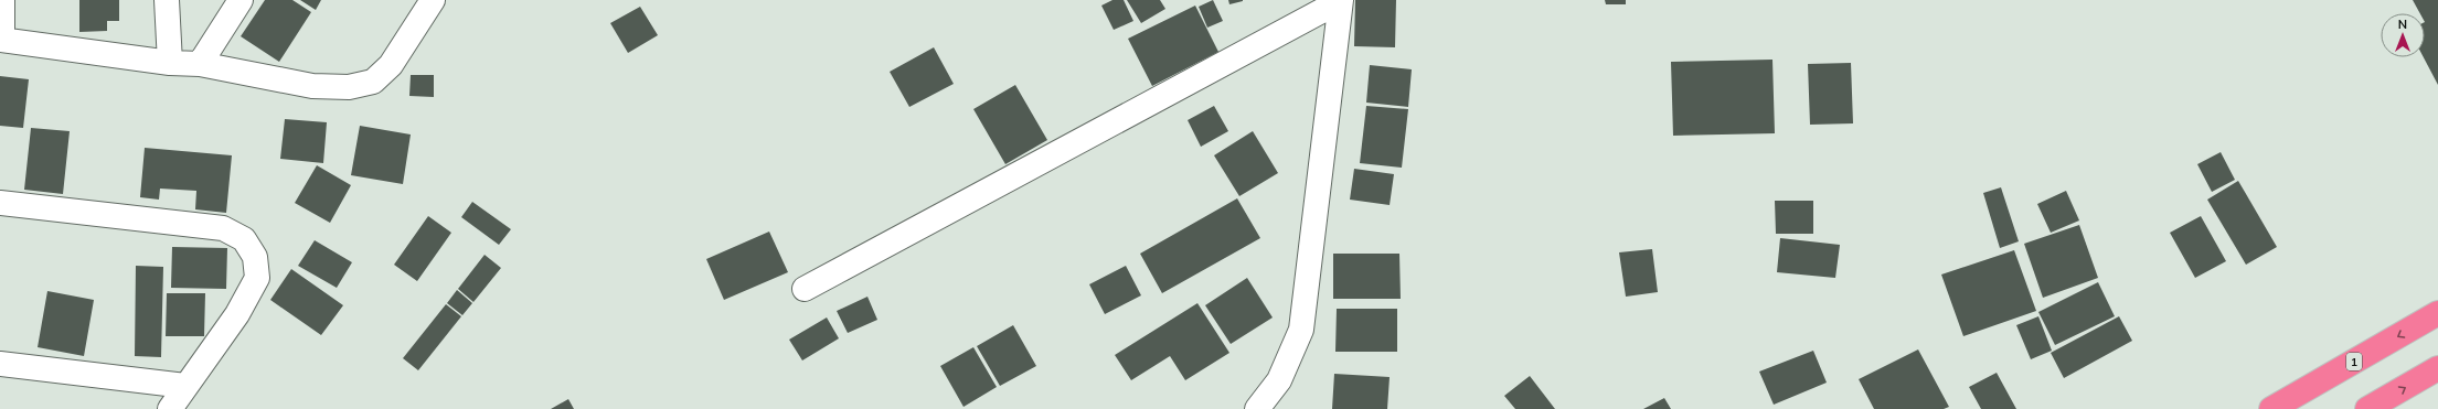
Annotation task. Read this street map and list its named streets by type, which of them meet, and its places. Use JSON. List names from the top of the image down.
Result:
{
  "streets": {
    "highway": ["1"]
  },
  "north": "top"
}
